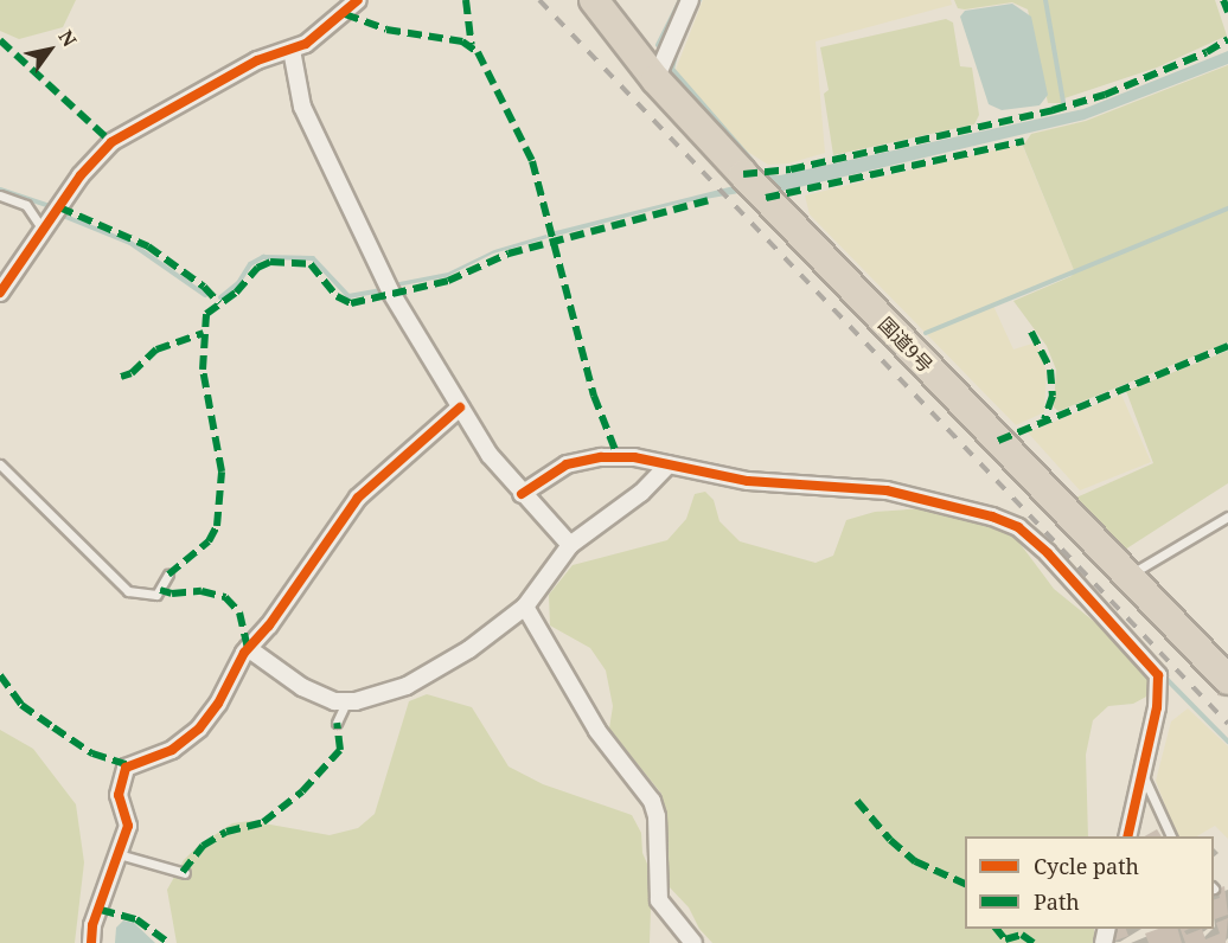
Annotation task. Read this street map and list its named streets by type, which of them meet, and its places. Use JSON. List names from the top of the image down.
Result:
{
  "streets": {
    "highway": ["国道9号"]
  },
  "legend": ["Cycle path", "Path"],
  "north": "top right"
}
